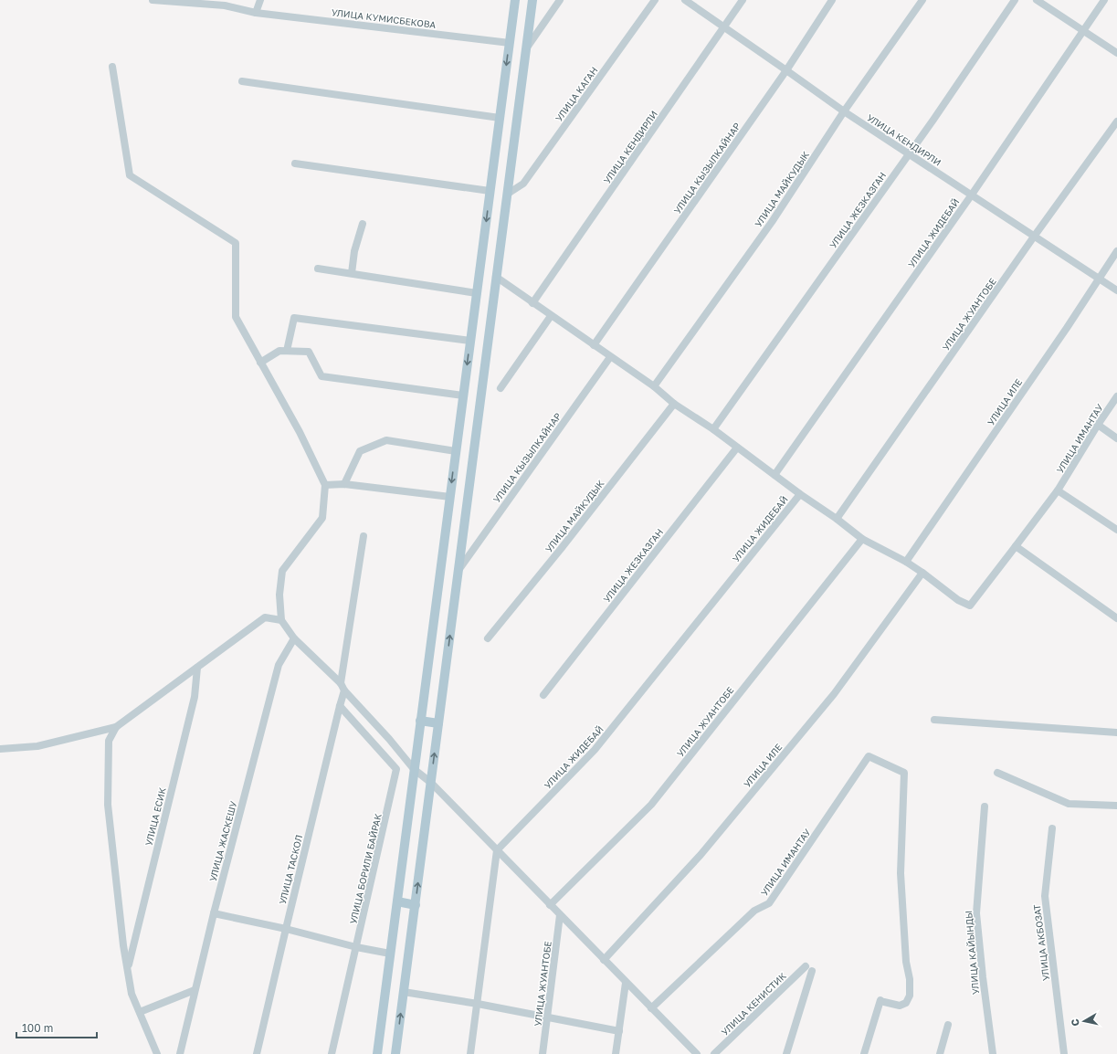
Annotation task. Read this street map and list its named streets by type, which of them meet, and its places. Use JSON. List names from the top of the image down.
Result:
{
  "streets": {
    "street": [
      "УЛИЦА КУМИСБЕКОВА",
      "УЛИЦА КАГАН",
      "УЛИЦА КЕНДИРЛИ",
      "УЛИЦА КЫЗЫЛКАЙНАР",
      "УЛИЦА МАЙКУДЫК",
      "УЛИЦА ЖЕЗКАЗГАН",
      "УЛИЦА ЖИДЕБАЙ",
      "УЛИЦА ЖУАНТОБЕ",
      "УЛИЦА ИЛЕ",
      "УЛИЦА ИМАНТАУ",
      "УЛИЦА ЕСИК",
      "УЛИЦА ЖАСКЕШУ",
      "УЛИЦА БОРИЛИ БАЙРАК",
      "УЛИЦА ТАСКОЛ",
      "УЛИЦА АКБОЗАТ",
      "УЛИЦА КАЙЫНДЫ",
      "УЛИЦА КЕНИСТИК"
    ]
  },
  "crossings": [
    ["УЛИЦА КЕНДИРЛИ", "УЛИЦА КЫЗЫЛКАЙНАР"],
    ["УЛИЦА КЕНДИРЛИ", "УЛИЦА МАЙКУДЫК"],
    ["УЛИЦА КЕНДИРЛИ", "УЛИЦА ЖЕЗКАЗГАН"],
    ["УЛИЦА КЕНДИРЛИ", "УЛИЦА ЖИДЕБАЙ"],
    ["УЛИЦА КЕНДИРЛИ", "УЛИЦА ЖУАНТОБЕ"],
    ["УЛИЦА КЕНДИРЛИ", "УЛИЦА ИЛЕ"],
    ["УЛИЦА ИЛЕ", "УЛИЦА ИМАНТАУ"],
    ["УЛИЦА БОРИЛИ БАЙРАК", "УЛИЦА ТАСКОЛ"]
  ],
  "scale_bar": "100 m",
  "north": "left"
}
